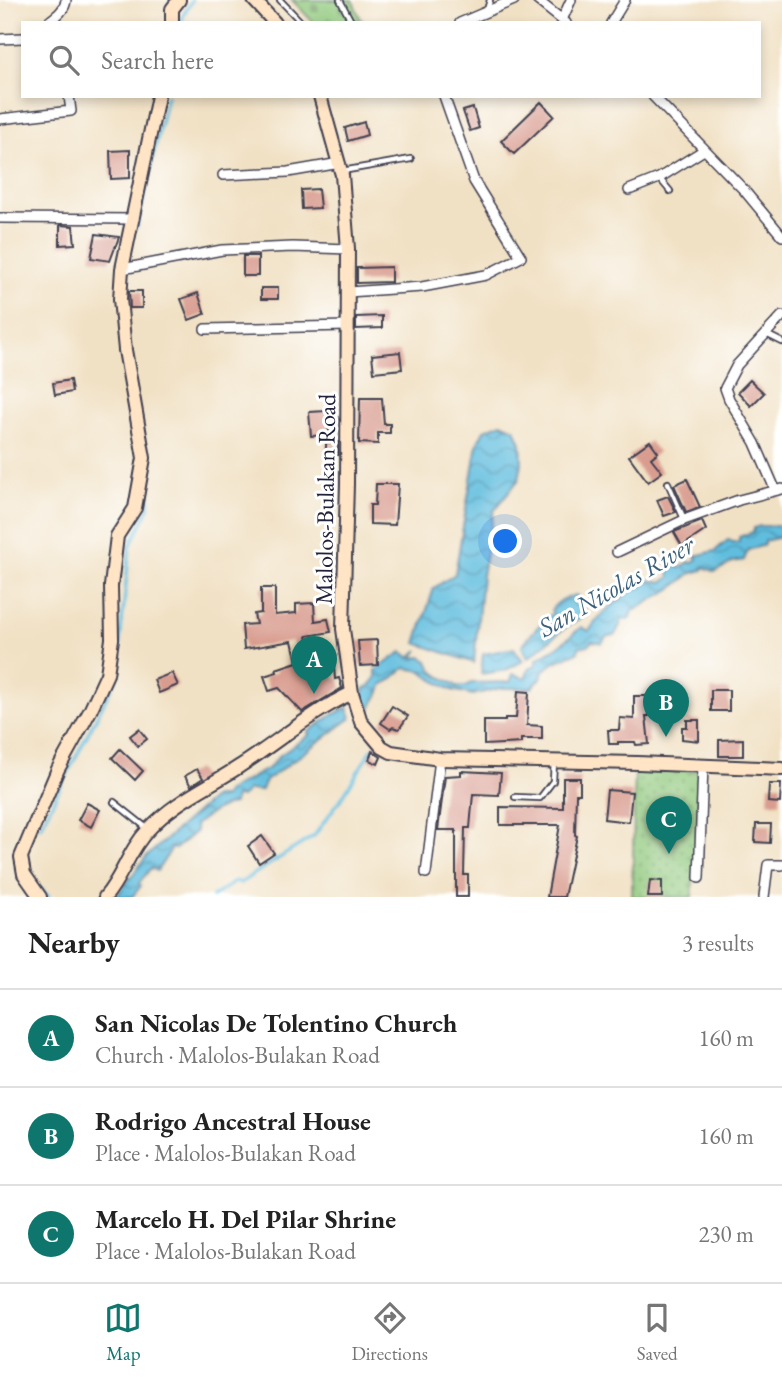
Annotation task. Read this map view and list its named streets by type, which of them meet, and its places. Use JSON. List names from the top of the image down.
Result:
{
  "streets": {
    "street": ["Malolos-Bulakan Road"]
  },
  "water": ["San Nicolas River"],
  "page": {
    "search": "Search here",
    "pins": ["A", "B", "C"],
    "heading": ["Nearby", "3 results"],
    "list": [
      {
        "mark": "A",
        "name": "San Nicolas De Tolentino Church",
        "note": "Church · Malolos-Bulakan Road",
        "value": "160 m"
      },
      {
        "mark": "B",
        "name": "Rodrigo Ancestral House",
        "note": "Place · Malolos-Bulakan Road",
        "value": "160 m"
      },
      {
        "mark": "C",
        "name": "Marcelo H. Del Pilar Shrine",
        "note": "Place · Malolos-Bulakan Road",
        "value": "230 m"
      }
    ],
    "nav": ["Map", "Directions", "Saved"]
  }
}
